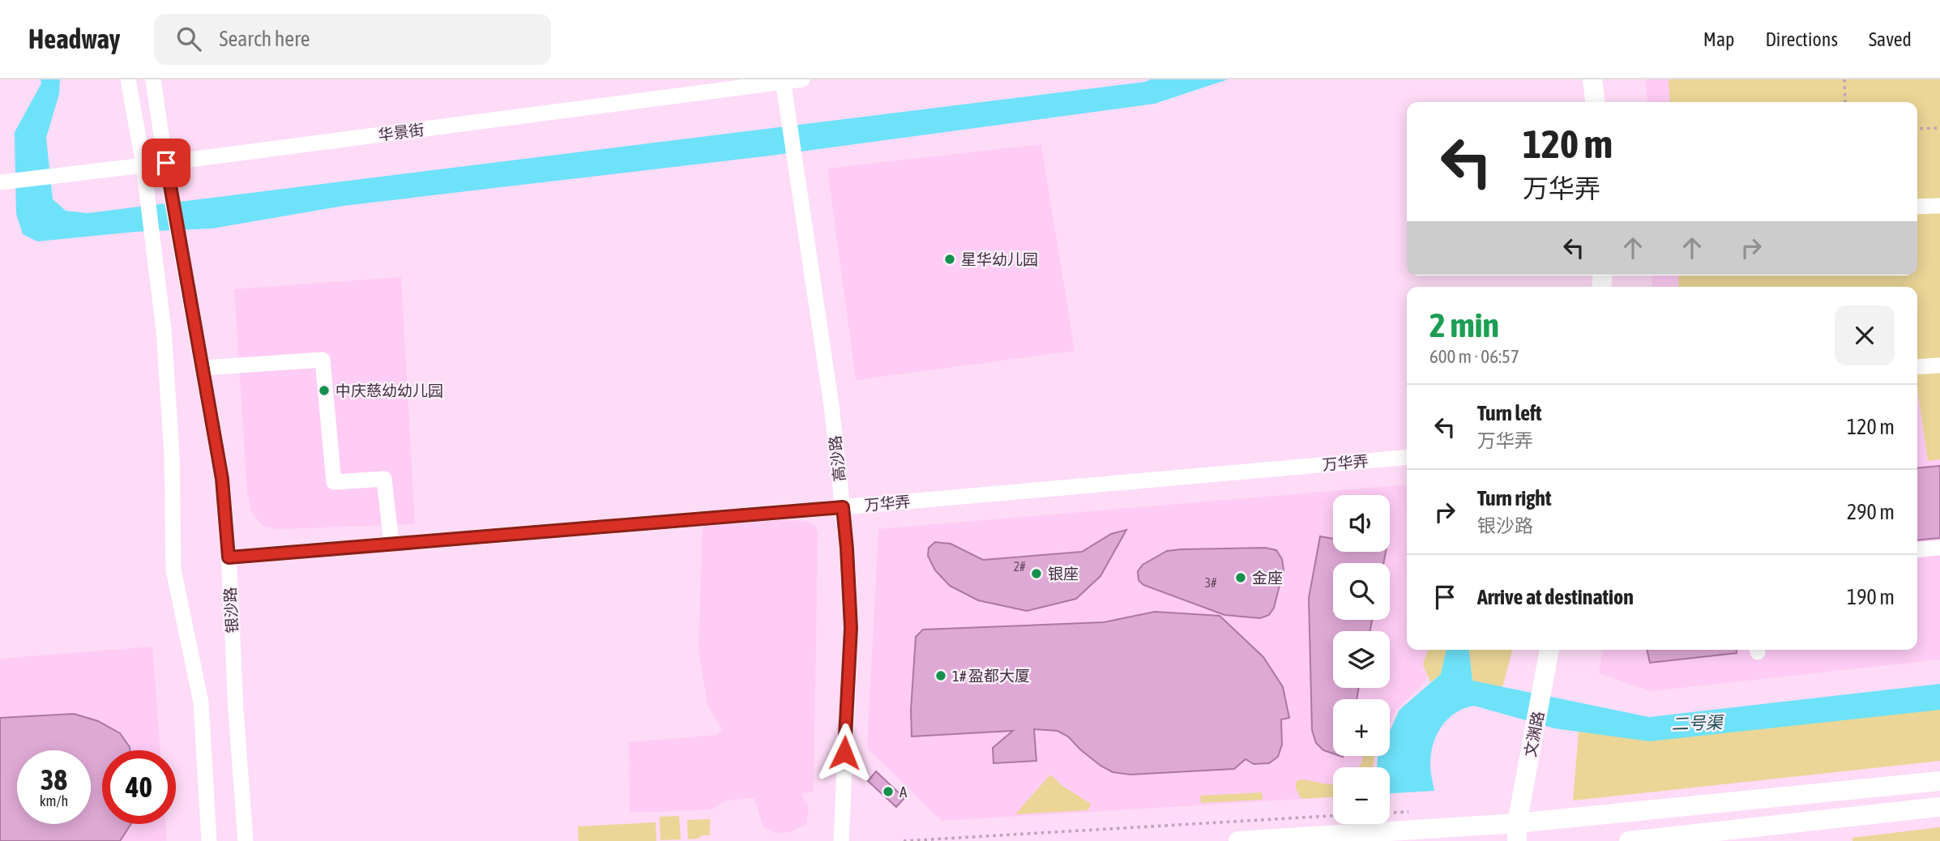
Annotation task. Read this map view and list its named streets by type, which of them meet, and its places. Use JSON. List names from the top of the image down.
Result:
{
  "streets": {
    "main road": ["文渊路"],
    "street": [
      "华景街",
      "高沙路",
      "万华弄",
      "银沙路"
    ]
  },
  "crossings": [
    ["华景街", "高沙路"],
    ["华景街", "银沙路"],
    ["高沙路", "万华弄"],
    ["万华弄", "银沙路"]
  ],
  "water": ["二号渠"],
  "places": [
    "星华幼儿园",
    "中庆慈幼幼儿园",
    "银座",
    "金座",
    "1# 盈都大厦",
    "A"
  ],
  "house_numbers": ["2#", "3#"],
  "page": {
    "header": "Headway",
    "search": "Search here",
    "nav": ["Map", "Directions", "Saved"],
    "turn": ["120 m", "万华弄"],
    "heading": ["2 min", "600 m · 06:57"],
    "list": [
      {
        "name": "Turn left",
        "note": "万华弄",
        "value": "120 m"
      },
      {
        "name": "Turn right",
        "note": "银沙路",
        "value": "290 m"
      },
      {
        "name": "Arrive at destination",
        "value": "190 m"
      }
    ],
    "map_buttons": ["+", "−"],
    "speed": "38 km/h",
    "limit": "40"
  }
}
